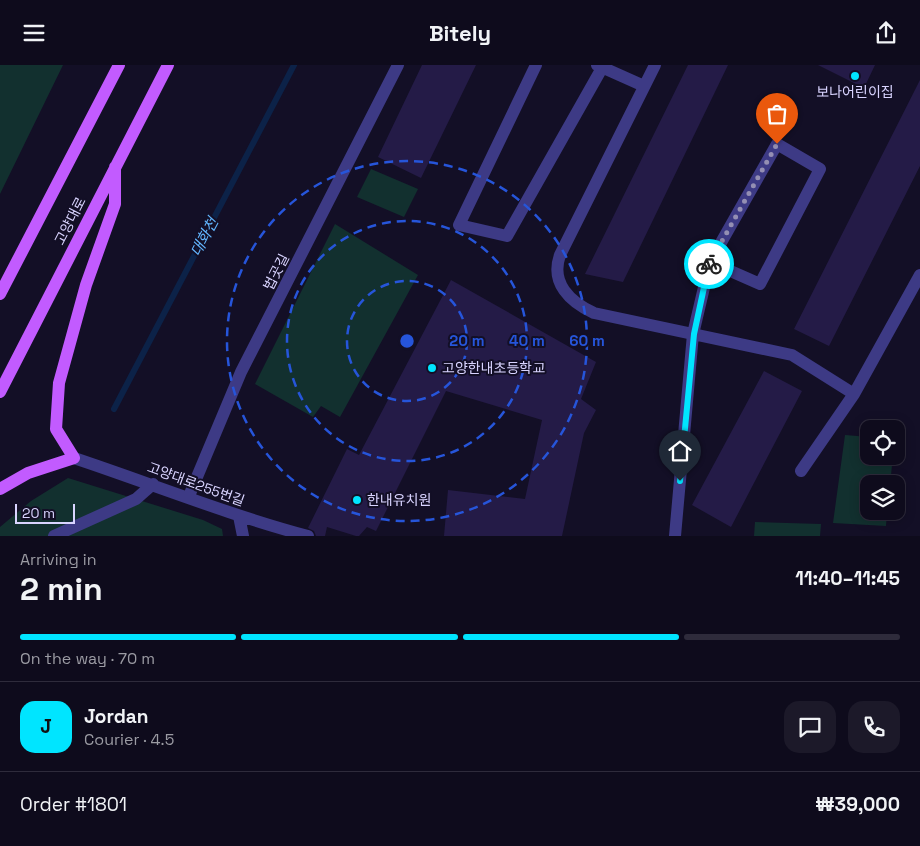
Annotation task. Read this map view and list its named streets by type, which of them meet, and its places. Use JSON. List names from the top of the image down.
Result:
{
  "streets": {
    "main road": ["고양대로"],
    "street": ["법곳길", "고양대로255번길"]
  },
  "crossings": [
    ["법곳길", "고양대로255번길"]
  ],
  "water": ["대화천"],
  "places": ["보나어린이집", "고양한내초등학교", "한내유치원"],
  "scale_bar": "20 m",
  "page": {
    "header": "Bitely",
    "scale": "20 m",
    "heading": ["2 min", "Arriving in", "11:40–11:45"],
    "panel": [
      "Jordan",
      "Courier · 4.5",
      "Order #1801",
      "₩39,000"
    ],
    "bar": "On the way · 70 m",
    "round": "J"
  },
  "rings": ["20 m", "40 m", "60 m"]
}
